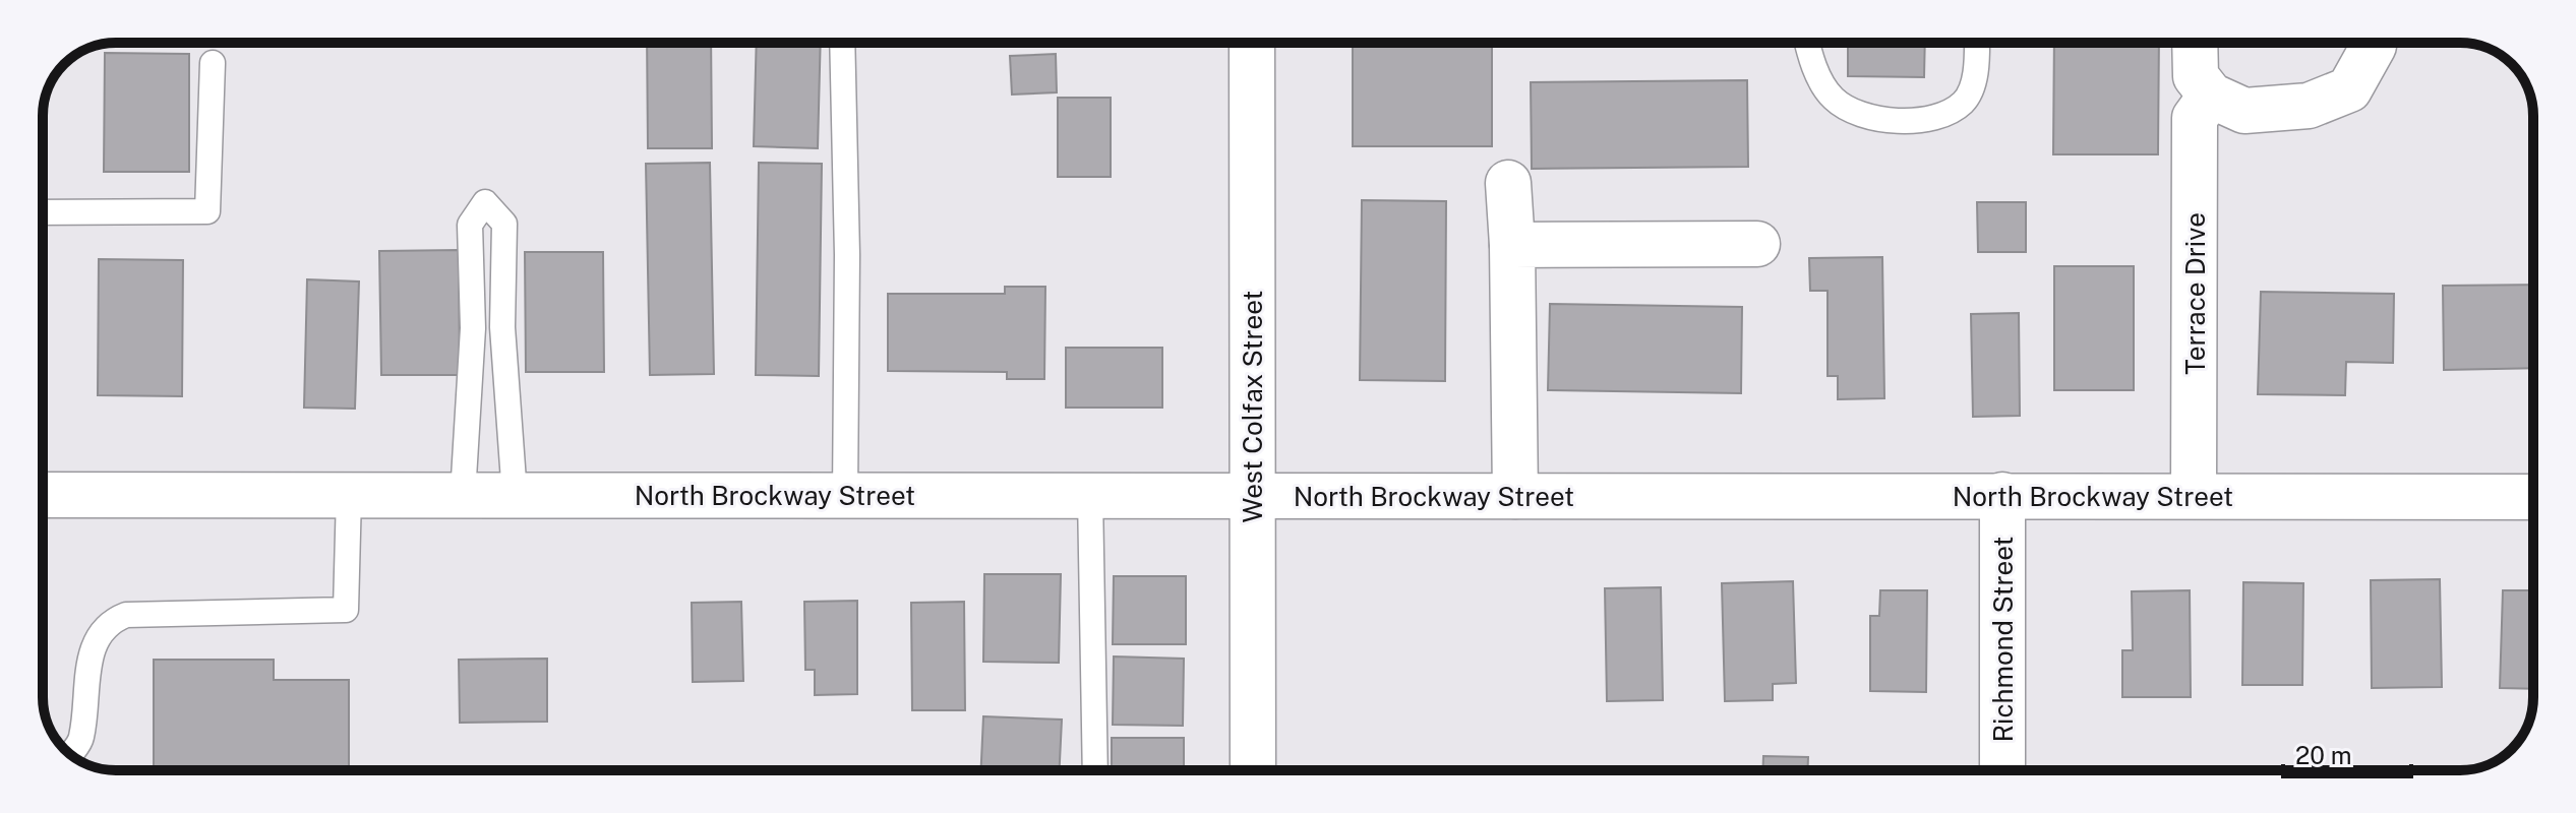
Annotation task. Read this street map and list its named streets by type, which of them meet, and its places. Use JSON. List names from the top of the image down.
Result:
{
  "streets": {
    "street": [
      "Terrace Drive",
      "West Colfax Street",
      "North Brockway Street",
      "Richmond Street"
    ]
  },
  "crossings": [
    ["Terrace Drive", "North Brockway Street"],
    ["West Colfax Street", "North Brockway Street"],
    ["North Brockway Street", "Richmond Street"]
  ],
  "scale_bar": "20 m"
}
